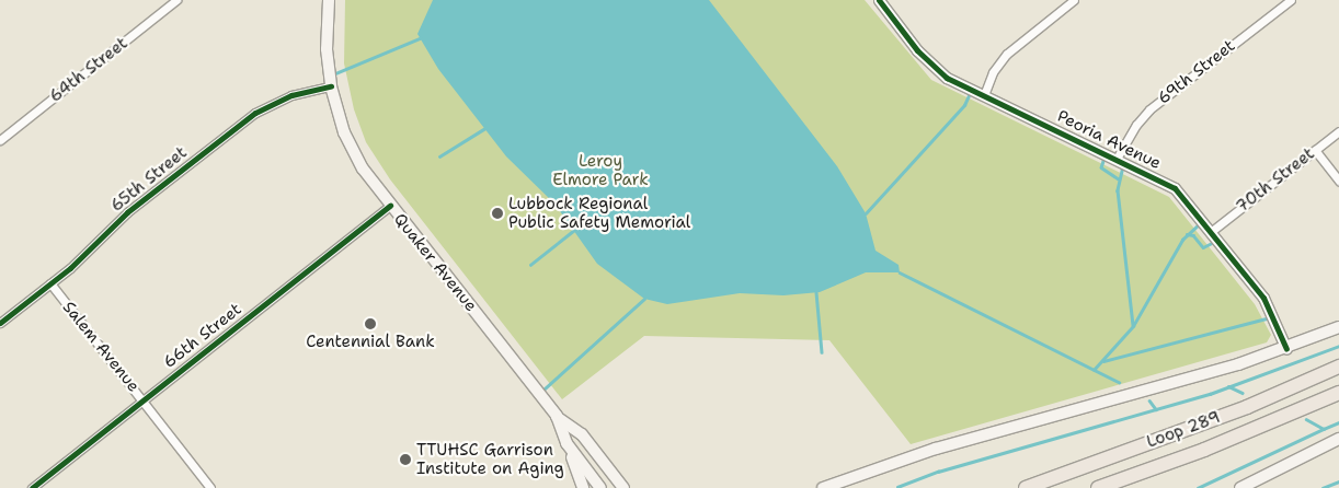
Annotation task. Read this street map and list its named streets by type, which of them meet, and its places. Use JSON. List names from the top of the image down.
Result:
{
  "streets": {
    "highway": ["Loop 289"],
    "main road": ["Quaker Avenue"],
    "street": [
      "64th Street",
      "69th Street",
      "Peoria Avenue",
      "65th Street",
      "70th Street",
      "66th Street",
      "Salem Avenue"
    ]
  },
  "crossings": [
    ["69th Street", "Peoria Avenue"],
    ["Peoria Avenue", "70th Street"],
    ["65th Street", "Quaker Avenue"],
    ["65th Street", "Salem Avenue"],
    ["Quaker Avenue", "66th Street"],
    ["66th Street", "Salem Avenue"]
  ],
  "parks": ["Leroy Elmore Park"],
  "places": ["Lubbock Regional Public Safety Memorial", "Centennial Bank", "TTUHSC Garrison Institute on Aging"]
}
